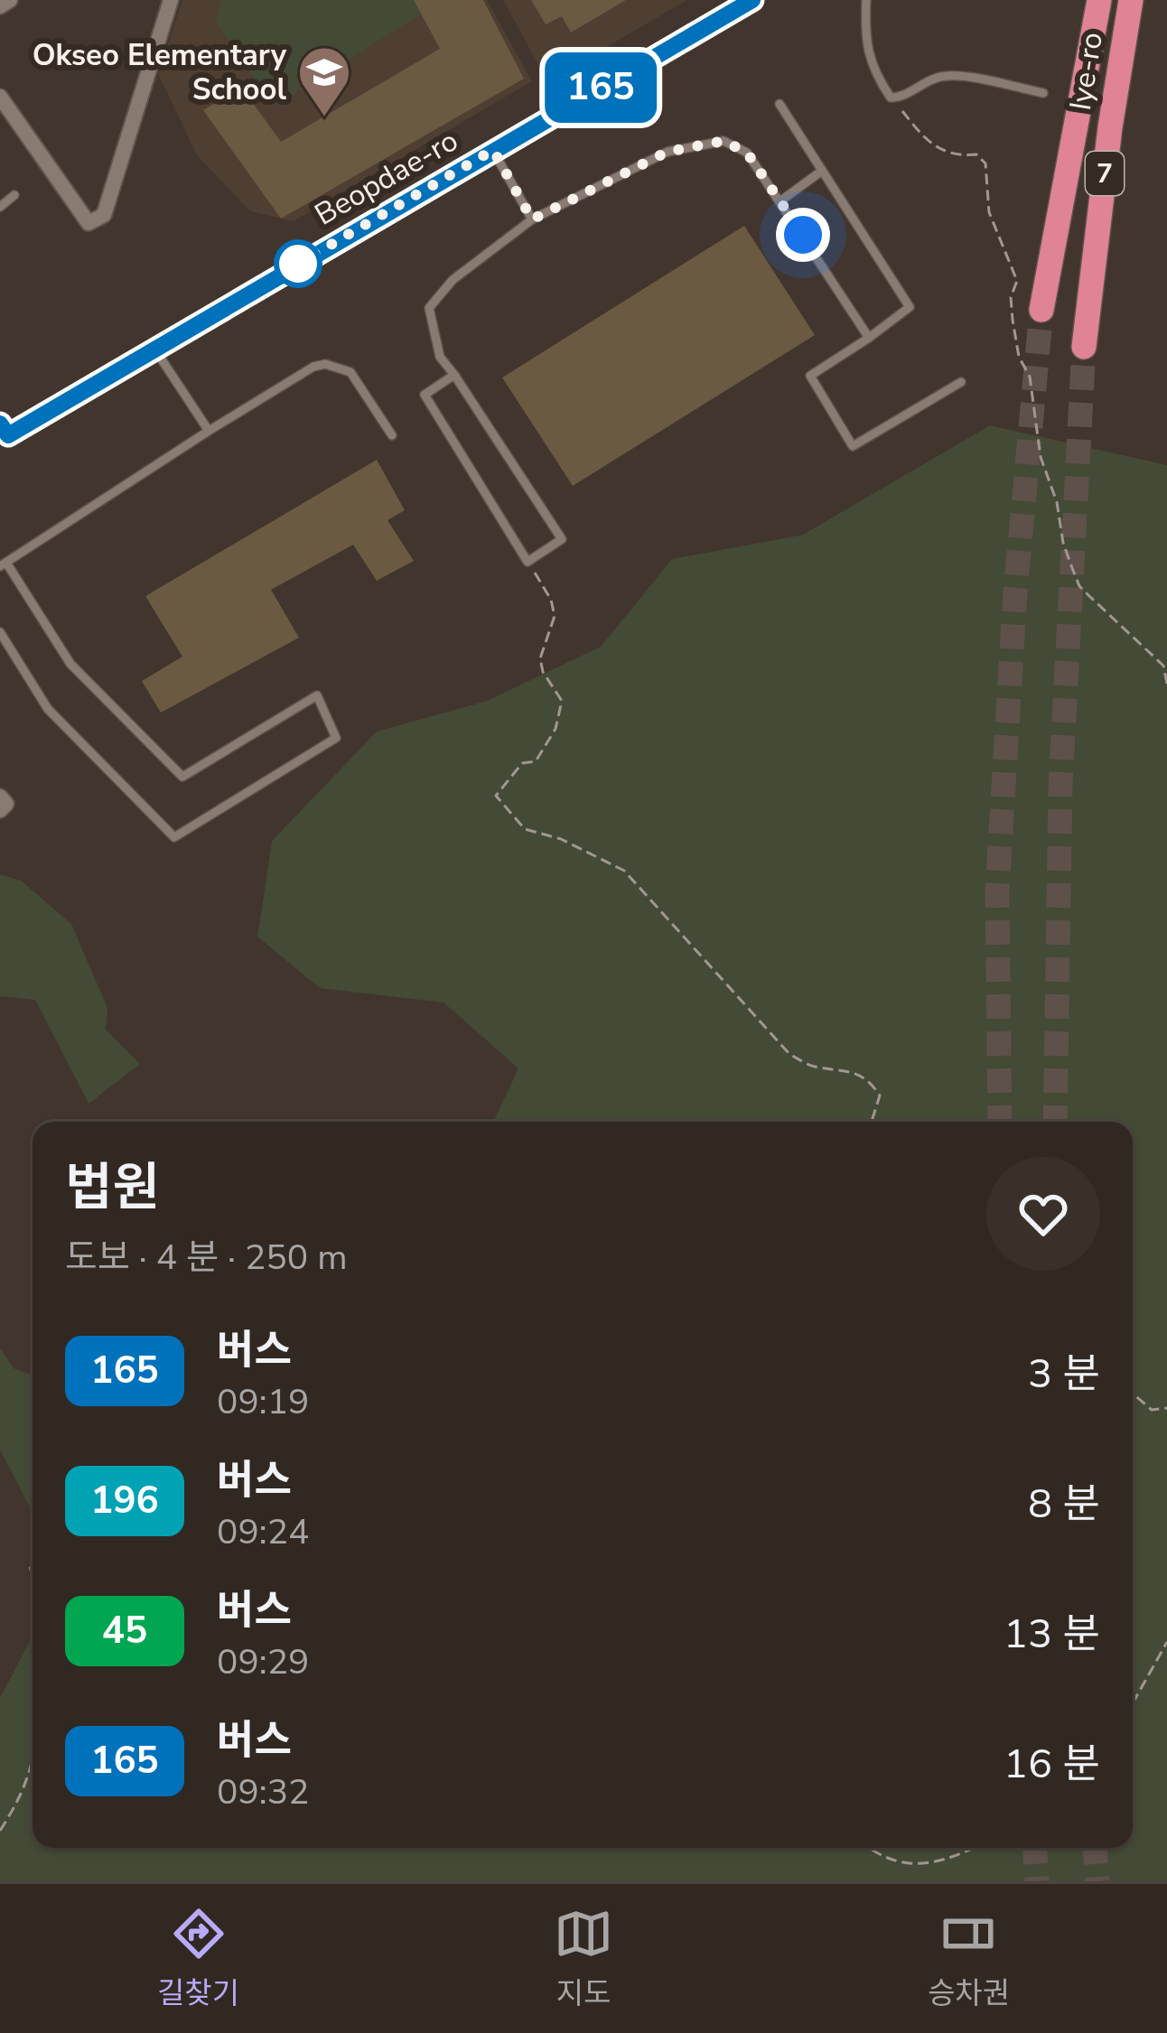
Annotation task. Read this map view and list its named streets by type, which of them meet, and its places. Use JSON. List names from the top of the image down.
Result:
{
  "streets": {
    "highway": ["Iye-ro", "7"],
    "street": ["Beopdae-ro"]
  },
  "places": {
    "school or university": ["Okseo Elementary School"]
  },
  "lines": ["bus line 165"],
  "page": {
    "on_map": "165",
    "heading": ["법원", "도보 · 4 분 · 250 m"],
    "list": [
      {
        "mark": "165",
        "name": "버스",
        "note": "09:19",
        "value": "3 분"
      },
      {
        "mark": "196",
        "name": "버스",
        "note": "09:24",
        "value": "8 분"
      },
      {
        "mark": "45",
        "name": "버스",
        "note": "09:29",
        "value": "13 분"
      },
      {
        "mark": "165",
        "name": "버스",
        "note": "09:32",
        "value": "16 분"
      }
    ],
    "tabs": ["길찾기", "지도", "승차권"]
  }
}
